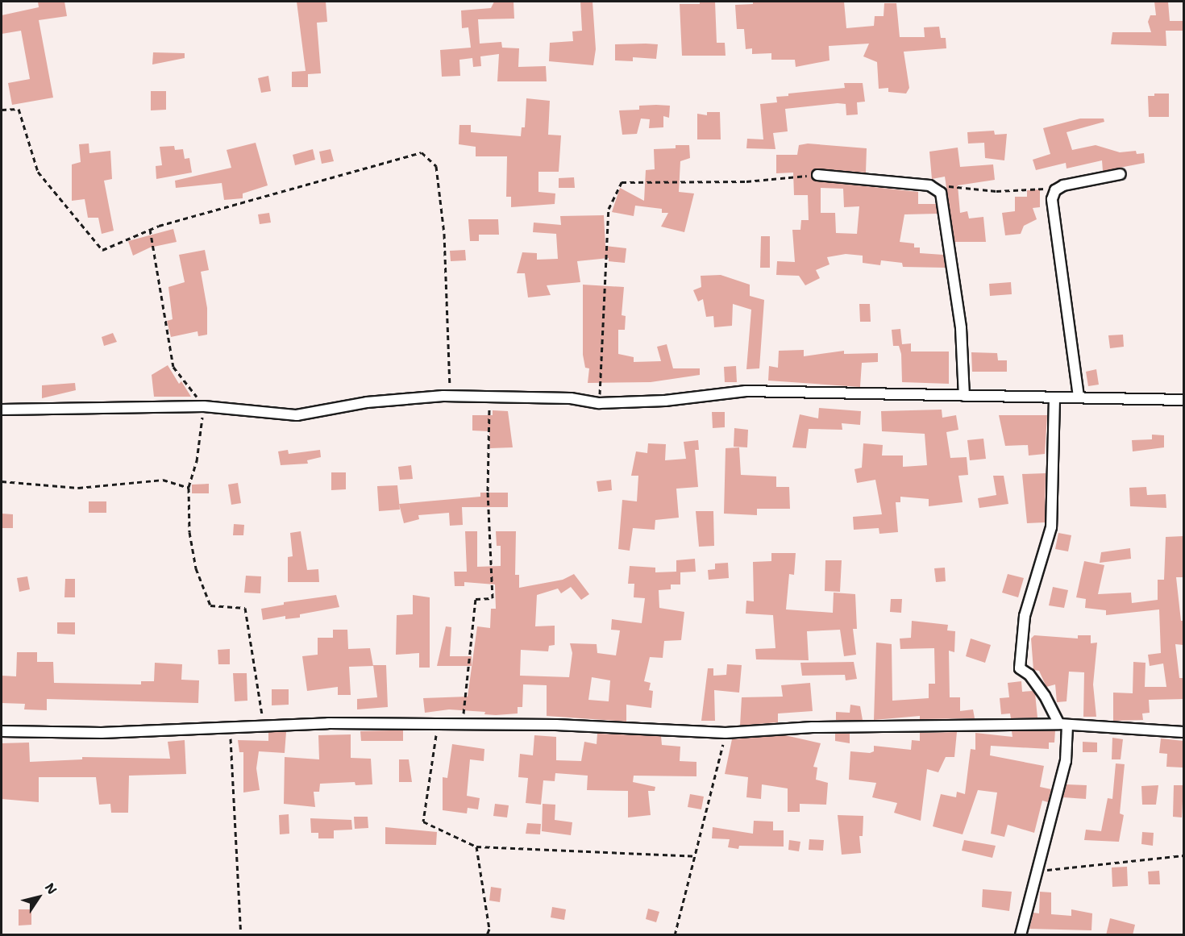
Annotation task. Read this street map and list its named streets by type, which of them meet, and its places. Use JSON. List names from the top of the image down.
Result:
{
  "north": "top right"
}
